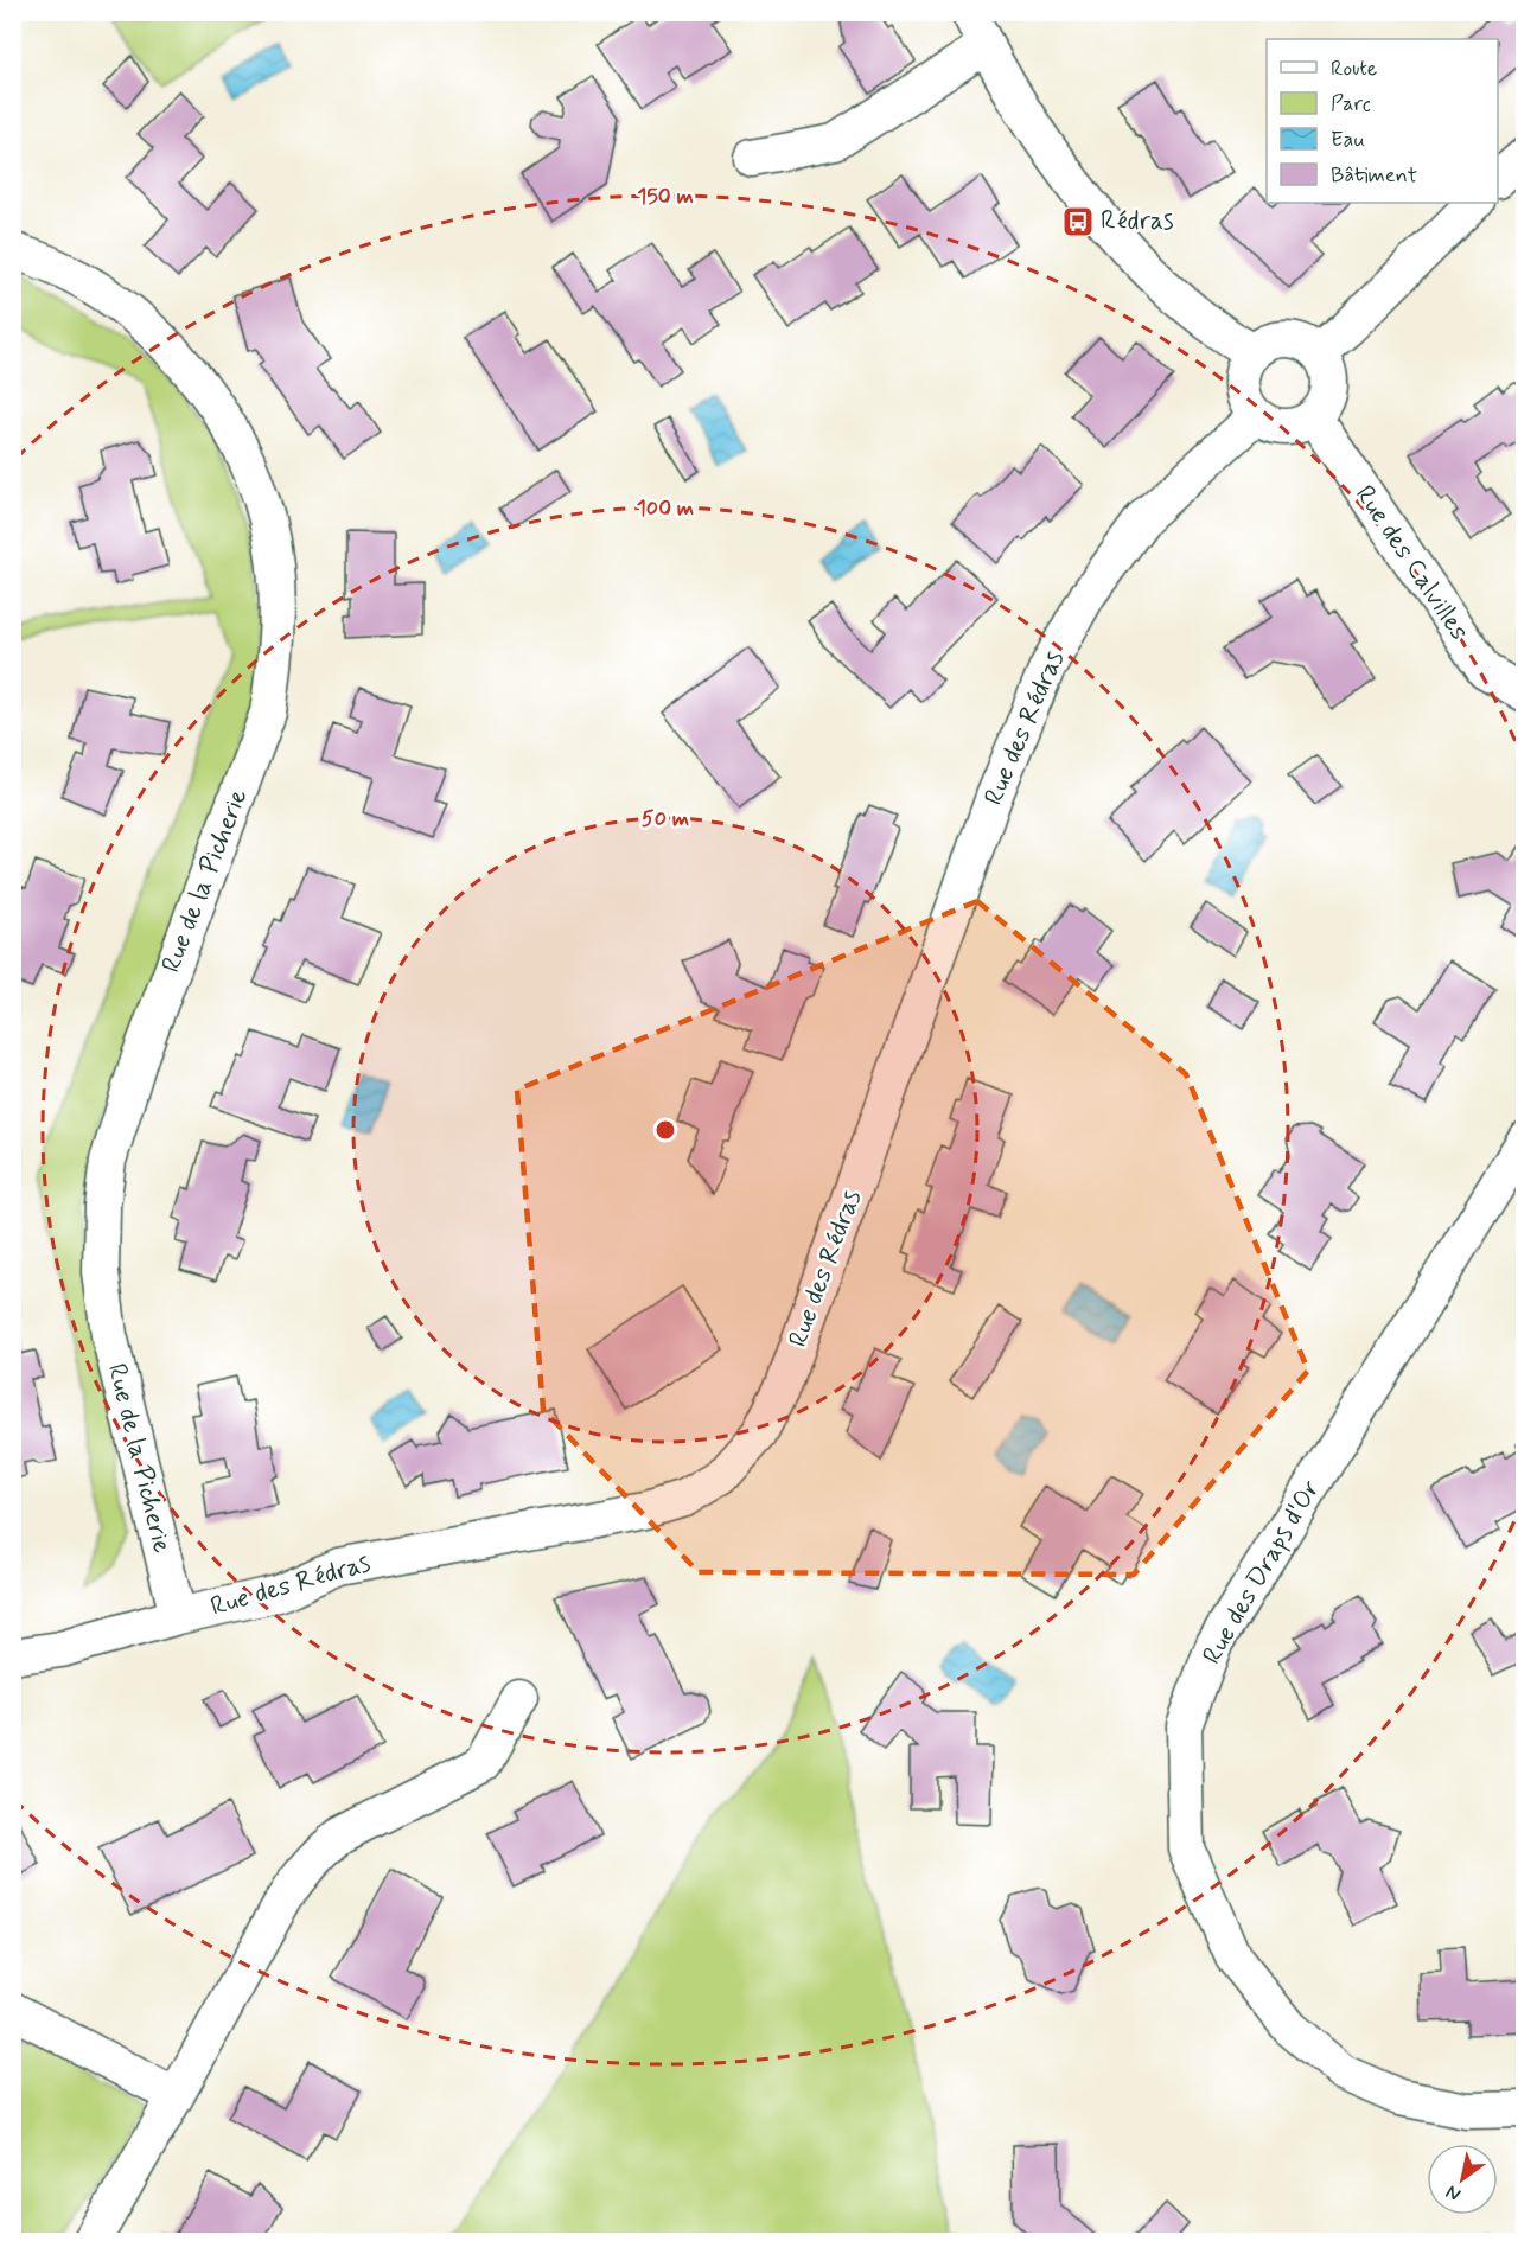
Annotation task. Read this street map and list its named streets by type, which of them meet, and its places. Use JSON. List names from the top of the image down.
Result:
{
  "streets": {
    "street": [
      "Rue des Calvilles",
      "Rue des Rédras",
      "Rue de la Picherie",
      "Rue des Draps d'Or"
    ]
  },
  "crossings": [
    ["Rue des Calvilles", "Rue des Rédras"],
    ["Rue des Rédras", "Rue de la Picherie"]
  ],
  "places": {
    "bus stop": ["Rédras"]
  },
  "legend": [
    "Route",
    "Parc",
    "Eau",
    "Bâtiment"
  ],
  "north": "bottom left",
  "rings": ["150 m", "100 m", "50 m"]
}
